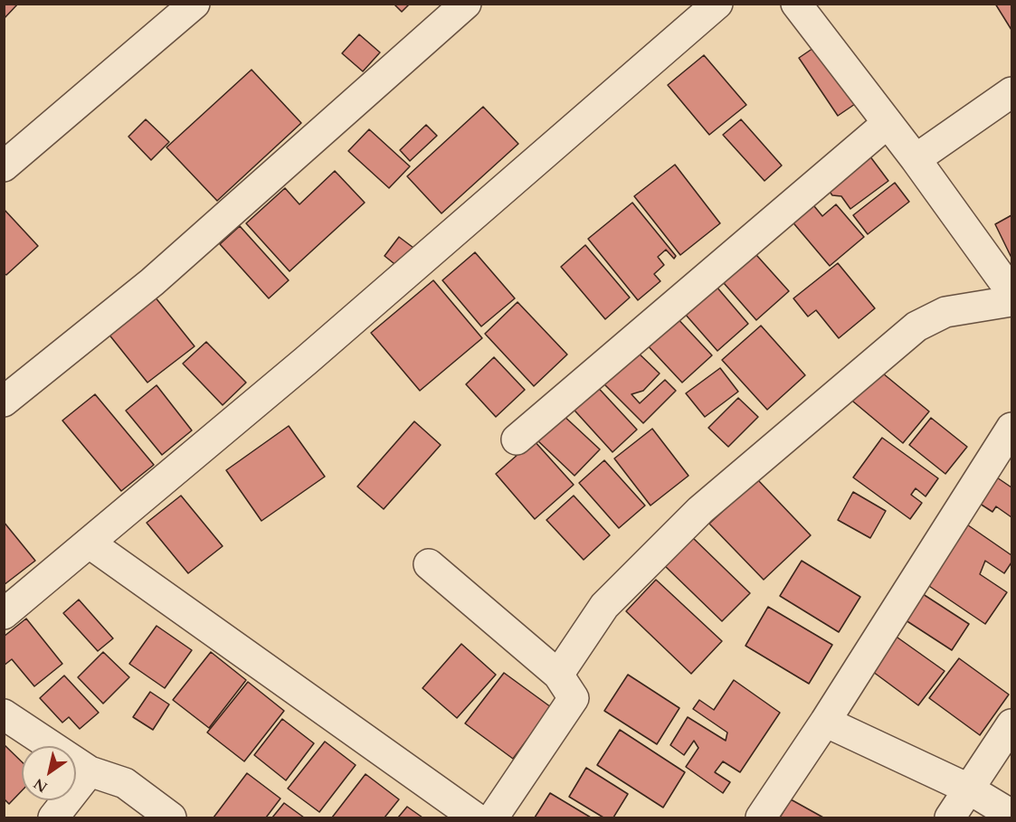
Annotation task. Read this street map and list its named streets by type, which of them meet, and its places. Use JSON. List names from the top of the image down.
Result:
{
  "north": "bottom left"
}
